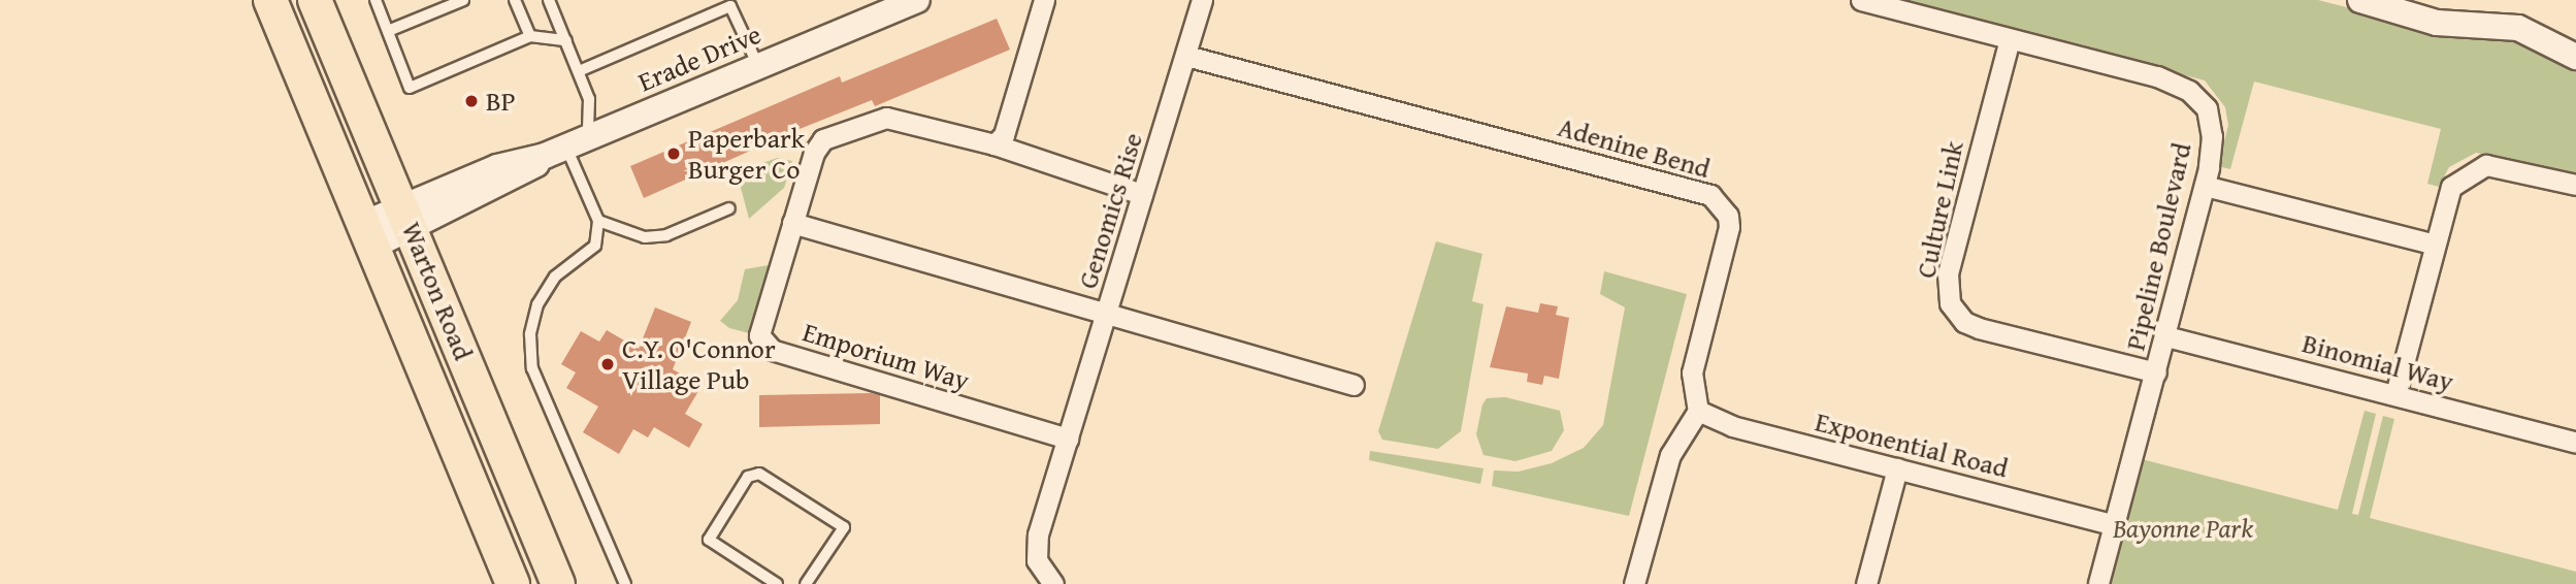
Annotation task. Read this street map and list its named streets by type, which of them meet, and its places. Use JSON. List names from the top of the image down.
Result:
{
  "streets": {
    "main road": ["Warton Road"],
    "street": [
      "Erade Drive",
      "Adenine Bend",
      "Culture Link",
      "Genomics Rise",
      "Pipeline Boulevard",
      "Emporium Way",
      "Binomial Way",
      "Exponential Road"
    ]
  },
  "crossings": [
    ["Erade Drive", "Warton Road"],
    ["Adenine Bend", "Genomics Rise"],
    ["Adenine Bend", "Exponential Road"],
    ["Culture Link", "Pipeline Boulevard"],
    ["Genomics Rise", "Emporium Way"],
    ["Pipeline Boulevard", "Binomial Way"],
    ["Pipeline Boulevard", "Exponential Road"]
  ],
  "parks": ["Bayonne Park"],
  "places": ["BP", "Paperbark Burger Co", "C.Y. O'Connor Village Pub"]
}
